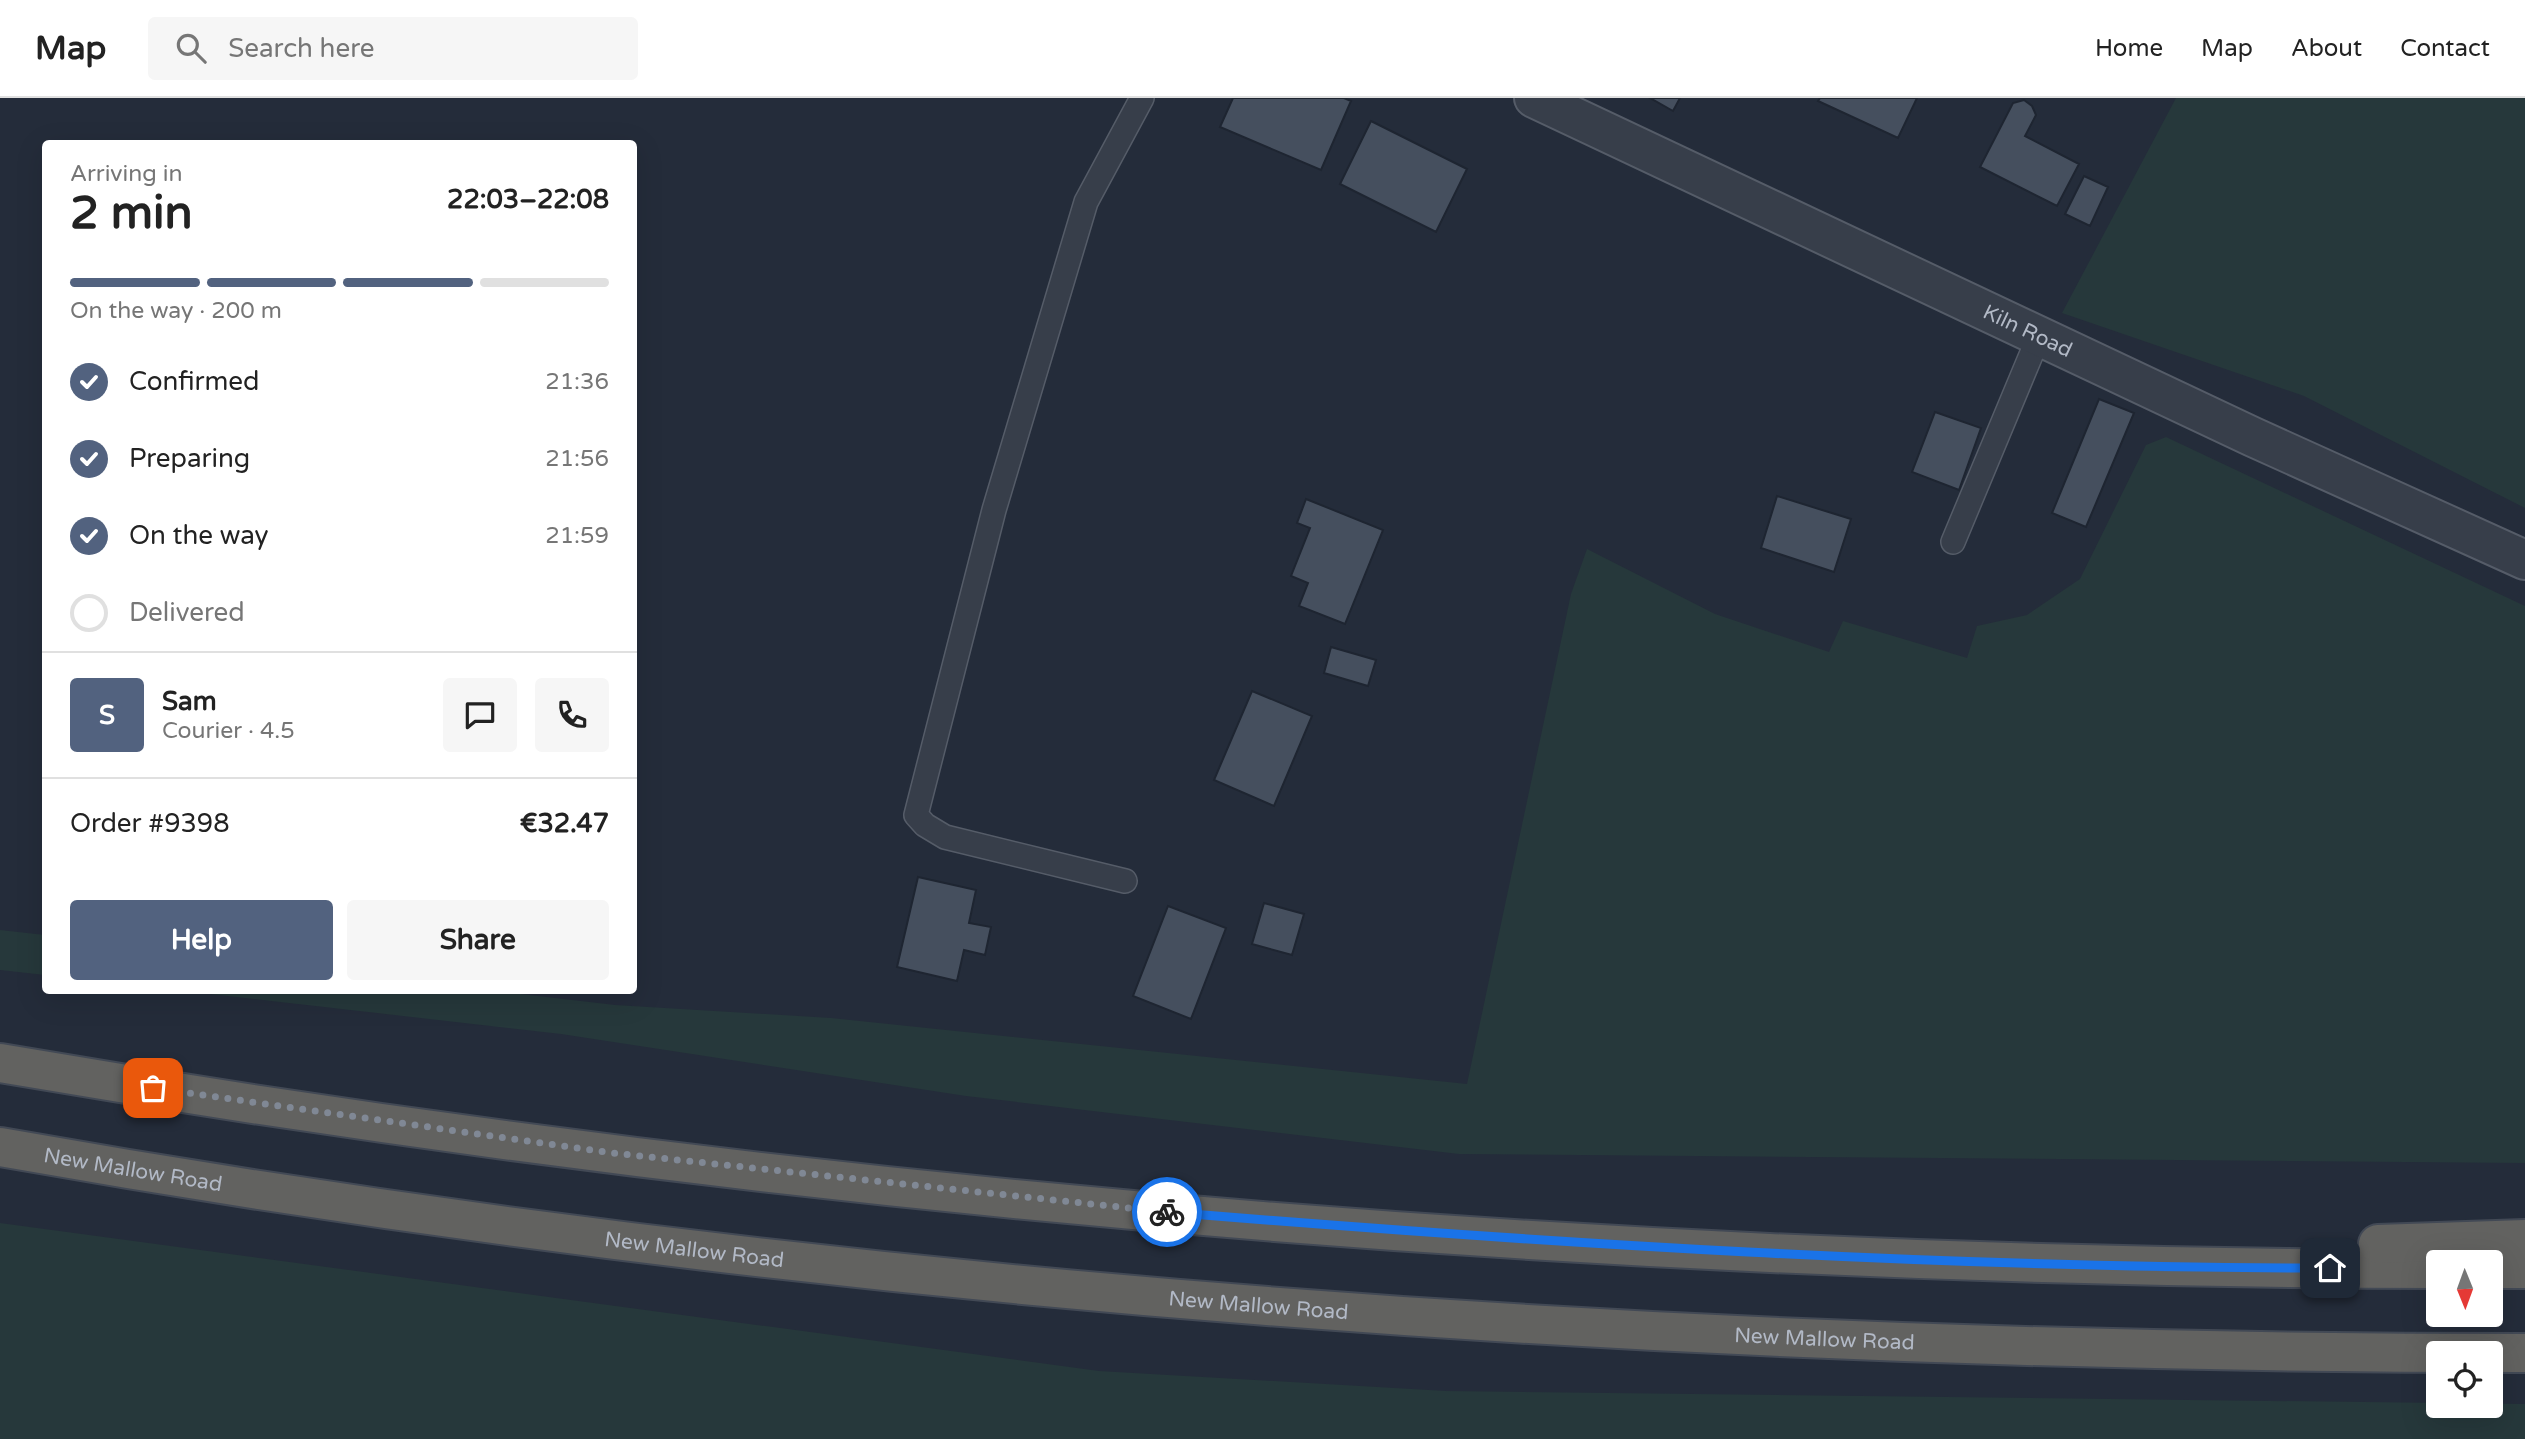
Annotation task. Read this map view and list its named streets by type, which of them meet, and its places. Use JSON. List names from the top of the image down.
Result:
{
  "streets": {
    "highway": ["New Mallow Road"],
    "street": ["Kiln Road"]
  },
  "north": "bottom",
  "page": {
    "header": "Map",
    "search": "Search here",
    "nav": [
      "Home",
      "Map",
      "About",
      "Contact"
    ],
    "heading": ["2 min", "Arriving in", "22:03–22:08"],
    "panel": [
      "Sam",
      "Courier · 4.5",
      "Order #9398",
      "€32.47"
    ],
    "bar": "On the way · 200 m",
    "list": [
      ["Confirmed", "21:36"],
      ["Preparing", "21:56"],
      ["On the way", "21:59"],
      "Delivered"
    ],
    "round": "S",
    "buttons": ["Help", "Share"]
  }
}
